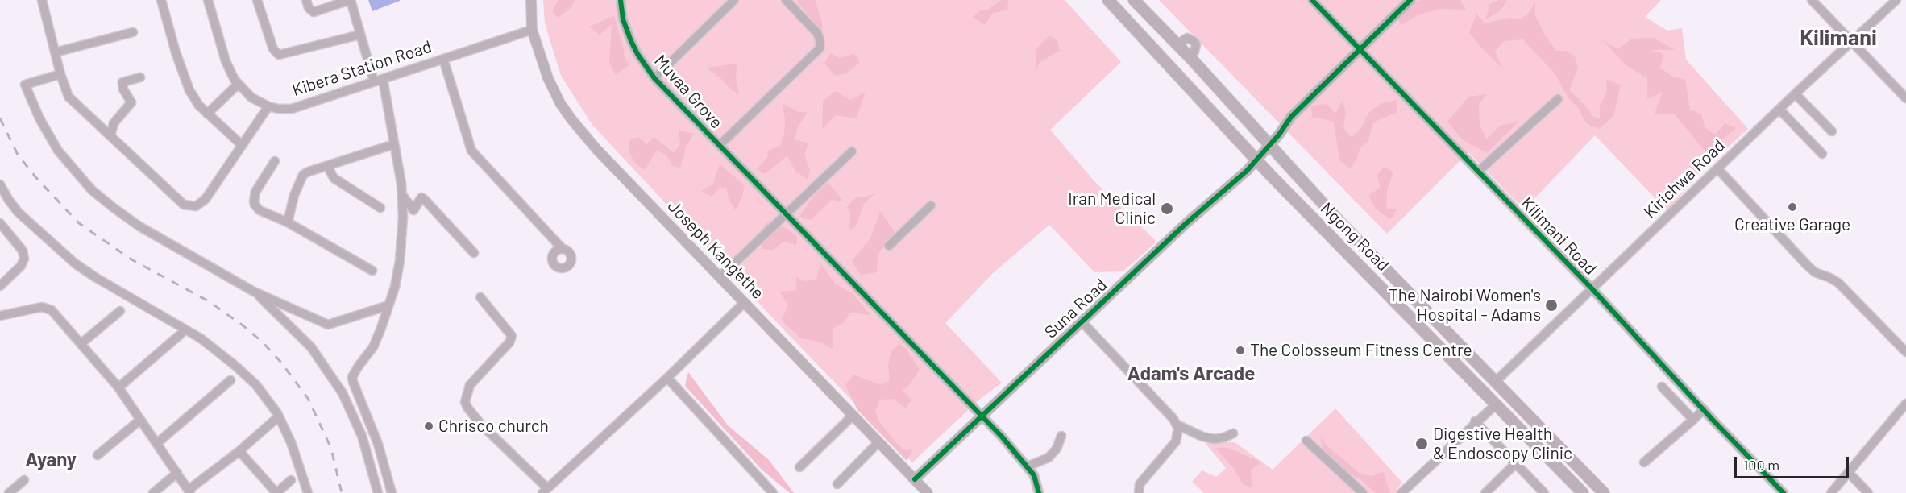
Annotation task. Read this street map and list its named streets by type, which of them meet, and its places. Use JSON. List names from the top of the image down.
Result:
{
  "streets": {
    "main road": ["Ngong Road"],
    "street": [
      "Kibera Station Road",
      "Muvaa Grove",
      "Kirichwa Road",
      "Kilimani Road",
      "Joseph Kang'ethe",
      "Suna Road"
    ]
  },
  "crossings": [
    ["Kibera Station Road", "Joseph Kang'ethe"],
    ["Kirichwa Road", "Kilimani Road"],
    ["Kirichwa Road", "Ngong Road"],
    ["Kilimani Road", "Suna Road"],
    ["Ngong Road", "Suna Road"],
    ["Joseph Kang'ethe", "Suna Road"]
  ],
  "districts": ["Kilimani", "Adam's Arcade", "Ayany"],
  "places": [
    "Creative Garage",
    "Iran Medical Clinic",
    "The Nairobi Women's Hospital - Adams",
    "The Colosseum Fitness Centre",
    "Chrisco church",
    "Digestive Health & Endoscopy Clinic"
  ],
  "scale_bar": "100 m"
}
